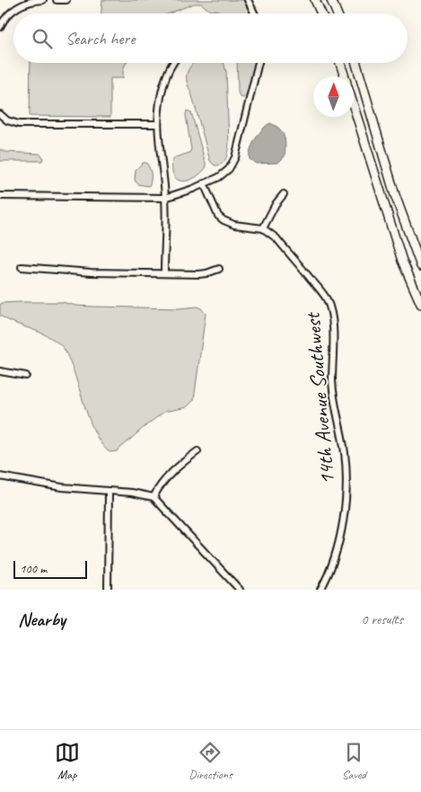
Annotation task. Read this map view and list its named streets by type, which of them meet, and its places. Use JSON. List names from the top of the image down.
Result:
{
  "streets": {
    "street": ["14th Avenue Southwest"]
  },
  "scale_bar": "100 m",
  "north": "top",
  "page": {
    "search": "Search here",
    "scale": "100 m",
    "heading": ["Nearby", "0 results"],
    "nav": ["Map", "Directions", "Saved"]
  }
}
